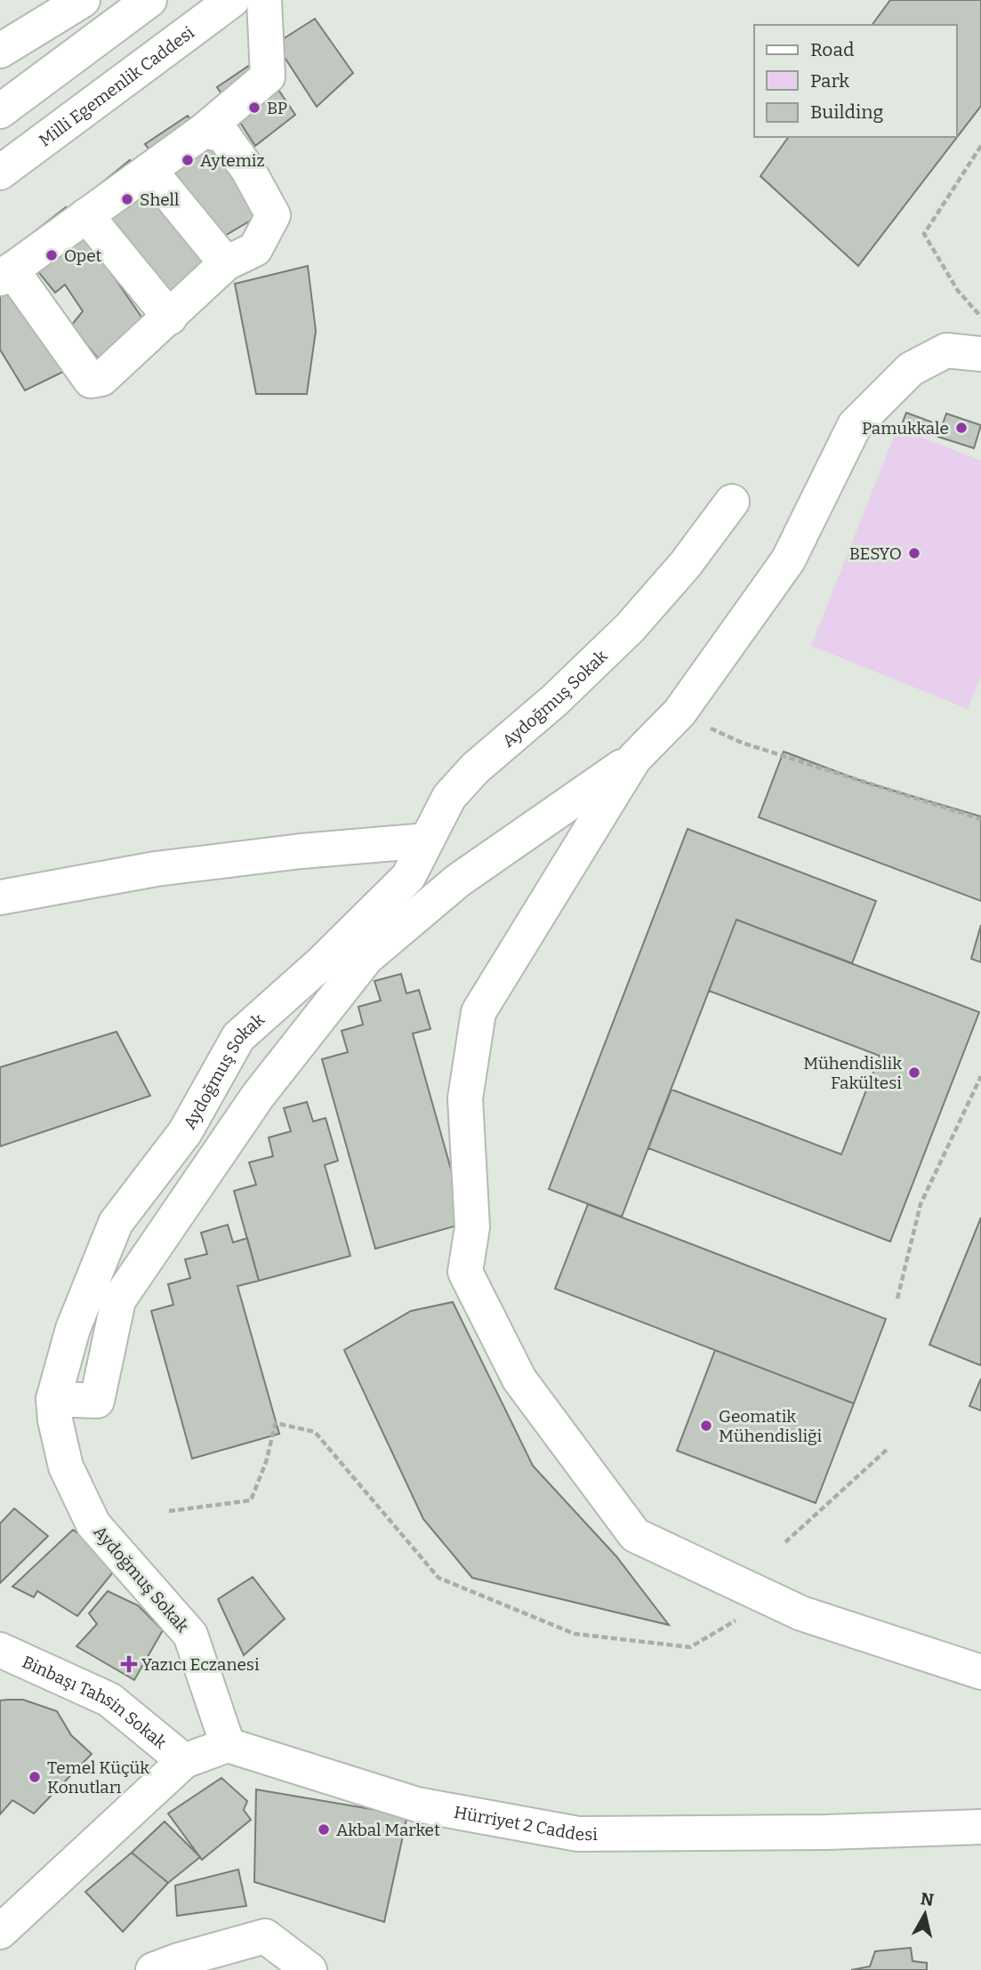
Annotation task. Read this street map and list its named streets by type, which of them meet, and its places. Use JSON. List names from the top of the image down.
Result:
{
  "streets": {
    "main road": [
      "Milli Egemenlik Caddesi",
      "Aydoğmuş Sokak",
      "Binbaşı Tahsin Sokak",
      "Hürriyet 2 Caddesi"
    ]
  },
  "crossings": [
    ["Aydoğmuş Sokak", "Hürriyet 2 Caddesi"]
  ],
  "places": {
    "other": [
      "BP",
      "Aytemiz",
      "Shell",
      "Opet",
      "Pamukkale",
      "BESYO",
      "Mühendislik Fakültesi",
      "Geomatik Mühendisliği",
      "Temel Küçük Konutları",
      "Akbal Market"
    ],
    "health": ["Yazıcı Eczanesi"]
  },
  "legend": ["Road", "Park", "Building"],
  "north": "top"
}
